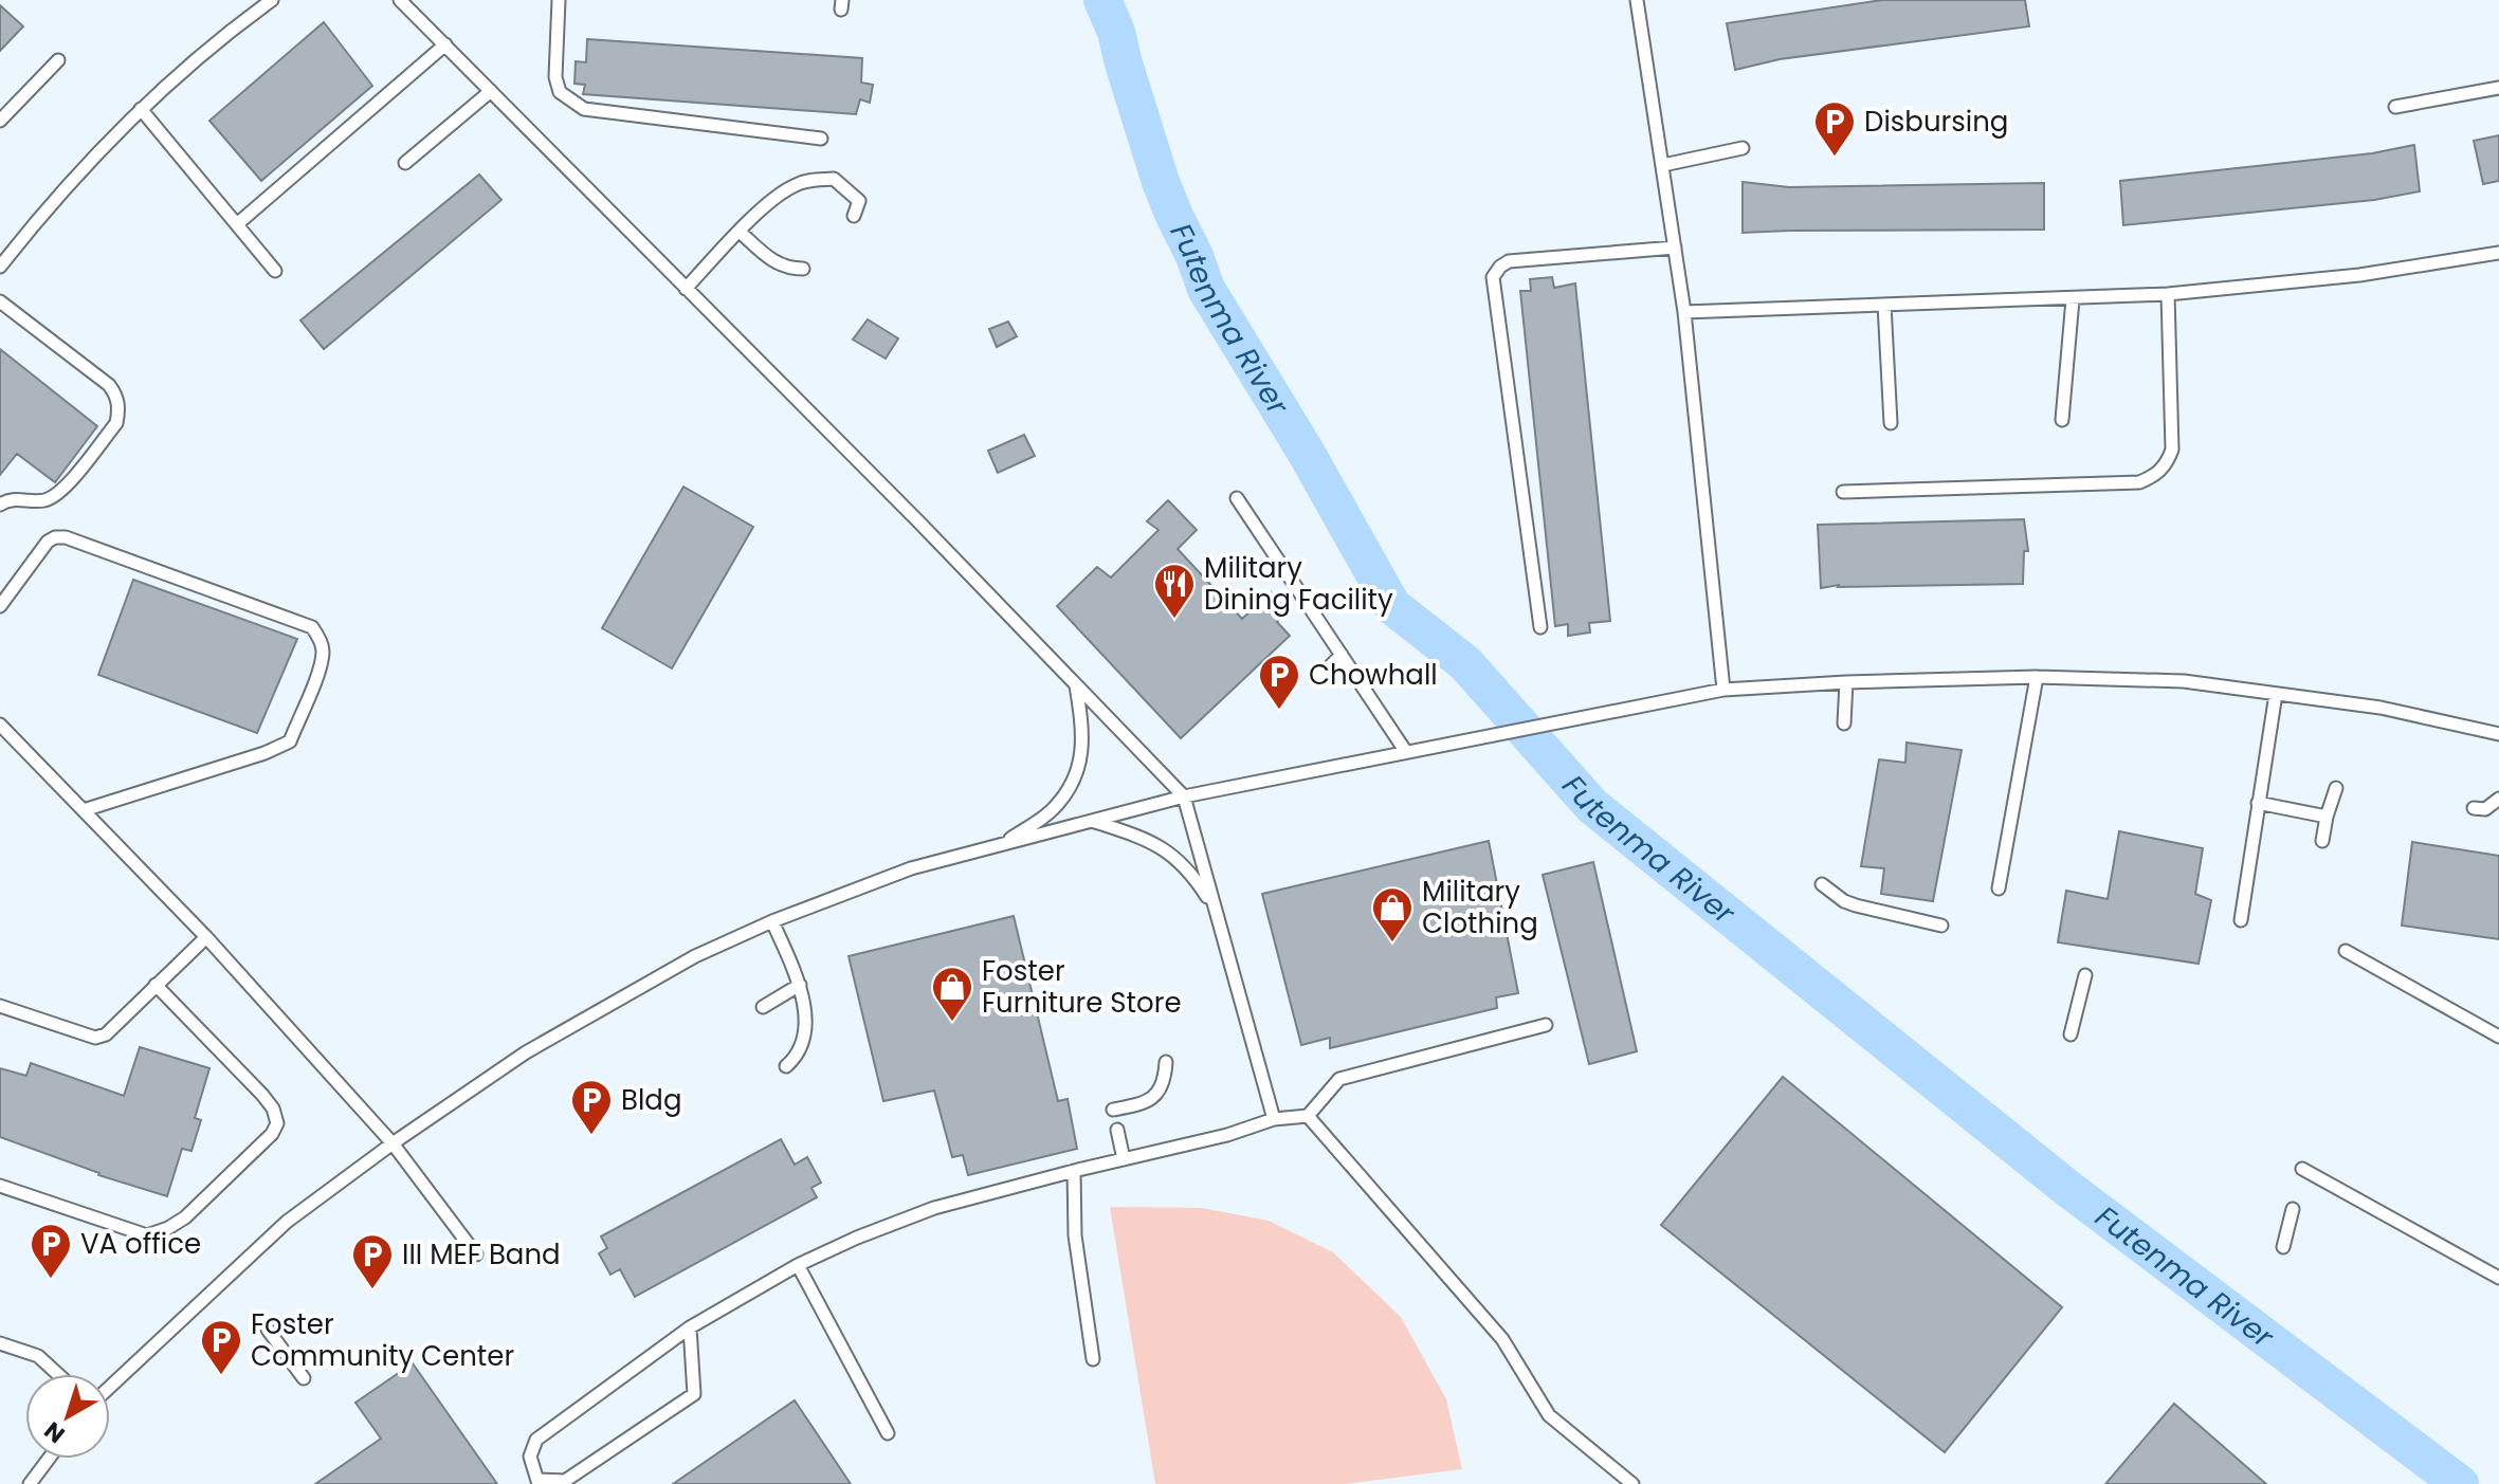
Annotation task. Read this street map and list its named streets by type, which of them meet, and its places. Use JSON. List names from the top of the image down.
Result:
{
  "water": ["Futenma River"],
  "places": {
    "parking": [
      "Disbursing",
      "Chowhall",
      "Bldg",
      "VA office",
      "III MEF Band",
      "Foster Community Center"
    ],
    "restaurant": ["Military Dining Facility"],
    "shop": ["Military Clothing", "Foster Furniture Store"]
  },
  "north": "bottom left"
}
